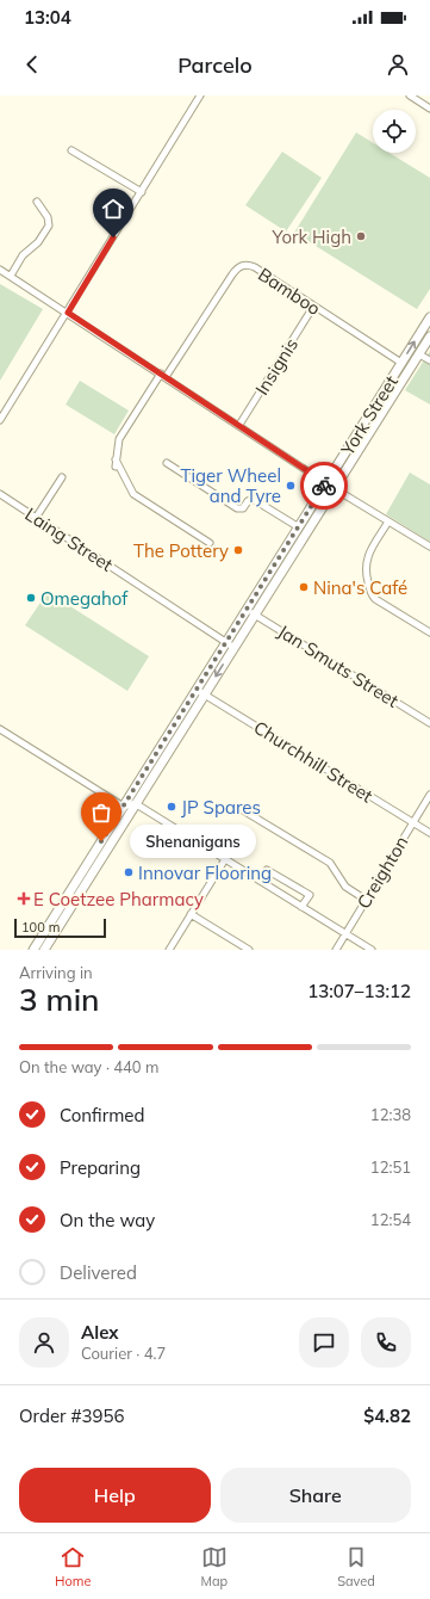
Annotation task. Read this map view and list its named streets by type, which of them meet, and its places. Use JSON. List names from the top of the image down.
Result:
{
  "streets": {
    "main road": ["York Street"],
    "street": [
      "Bamboo",
      "Insignis",
      "Laing Street",
      "Jan Smuts Street",
      "Churchhill Street",
      "Creighton"
    ]
  },
  "crossings": [
    ["Bamboo", "Insignis"],
    ["Bamboo", "York Street"],
    ["York Street", "Laing Street"],
    ["York Street", "Jan Smuts Street"],
    ["York Street", "Churchhill Street"],
    ["Churchhill Street", "Creighton"]
  ],
  "places": {
    "other": [
      "York High",
      "Tiger Wheel and Tyre",
      "The Pottery",
      "Nina's Café",
      "Omegahof",
      "JP Spares",
      "Shenanigans",
      "Innovar Flooring"
    ],
    "health": ["E Coetzee Pharmacy"]
  },
  "scale_bar": "100 m",
  "page": {
    "status": "13:04",
    "header": "Parcelo",
    "bubble": "Shenanigans",
    "scale": "100 m",
    "heading": ["3 min", "Arriving in", "13:07–13:12"],
    "panel": [
      "Alex",
      "Courier · 4.7",
      "Order #3956",
      "$4.82"
    ],
    "bar": "On the way · 440 m",
    "list": [
      ["Confirmed", "12:38"],
      ["Preparing", "12:51"],
      ["On the way", "12:54"],
      "Delivered"
    ],
    "buttons": ["Help", "Share"],
    "tabs": ["Home", "Map", "Saved"]
  }
}
